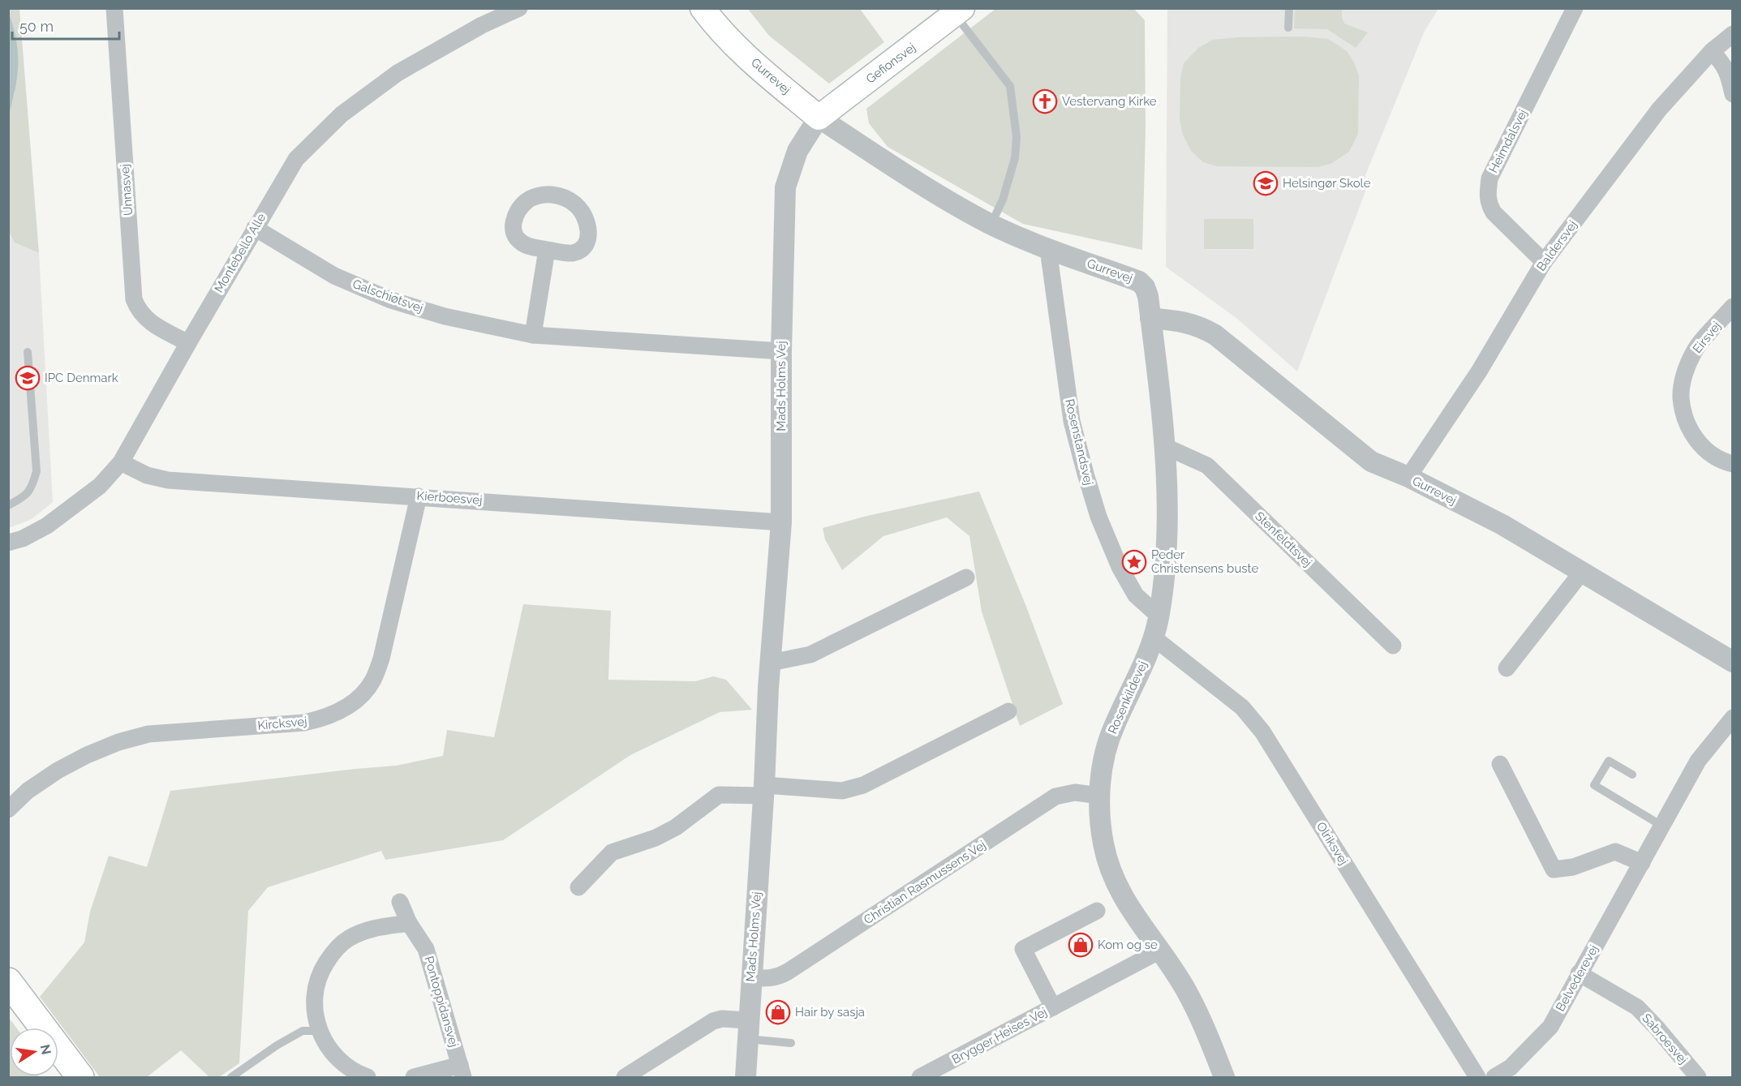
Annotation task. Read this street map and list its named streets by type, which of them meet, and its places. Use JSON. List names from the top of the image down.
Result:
{
  "streets": {
    "main road": ["Gefionsvej", "Gurrevej"],
    "street": [
      "Heimdalsvej",
      "Unnasvej",
      "Baldersvej",
      "Montebello Alle",
      "Galschiøtsvej",
      "Eirsvej",
      "Mads Holms Vej",
      "Rosenstandsvej",
      "Kierboesvej",
      "Stenfeldtsvej",
      "Rosenkildevej",
      "Kircksvej",
      "Olriksvej",
      "Christian Rasmussens Vej",
      "Belvederevej",
      "Pontoppidansvej",
      "Brygger Heises Vej",
      "Sabroesvej"
    ]
  },
  "crossings": [
    ["Gefionsvej", "Gurrevej"],
    ["Gefionsvej", "Mads Holms Vej"],
    ["Gurrevej", "Baldersvej"],
    ["Gurrevej", "Mads Holms Vej"],
    ["Gurrevej", "Rosenstandsvej"],
    ["Gurrevej", "Rosenkildevej"],
    ["Heimdalsvej", "Baldersvej"],
    ["Unnasvej", "Montebello Alle"],
    ["Montebello Alle", "Galschiøtsvej"],
    ["Montebello Alle", "Kierboesvej"],
    ["Galschiøtsvej", "Mads Holms Vej"],
    ["Mads Holms Vej", "Kierboesvej"],
    ["Mads Holms Vej", "Christian Rasmussens Vej"],
    ["Rosenstandsvej", "Rosenkildevej"],
    ["Kierboesvej", "Kircksvej"],
    ["Stenfeldtsvej", "Rosenkildevej"],
    ["Rosenkildevej", "Olriksvej"],
    ["Rosenkildevej", "Christian Rasmussens Vej"],
    ["Rosenkildevej", "Brygger Heises Vej"],
    ["Belvederevej", "Sabroesvej"]
  ],
  "places": {
    "church": ["Vestervang Kirke"],
    "school or university": ["Helsingør Skole", "IPC Denmark"],
    "place": ["Peder Christensens buste"],
    "shop": ["Kom og se", "Hair by sasja"]
  },
  "scale_bar": "50 m",
  "north": "right"
}
